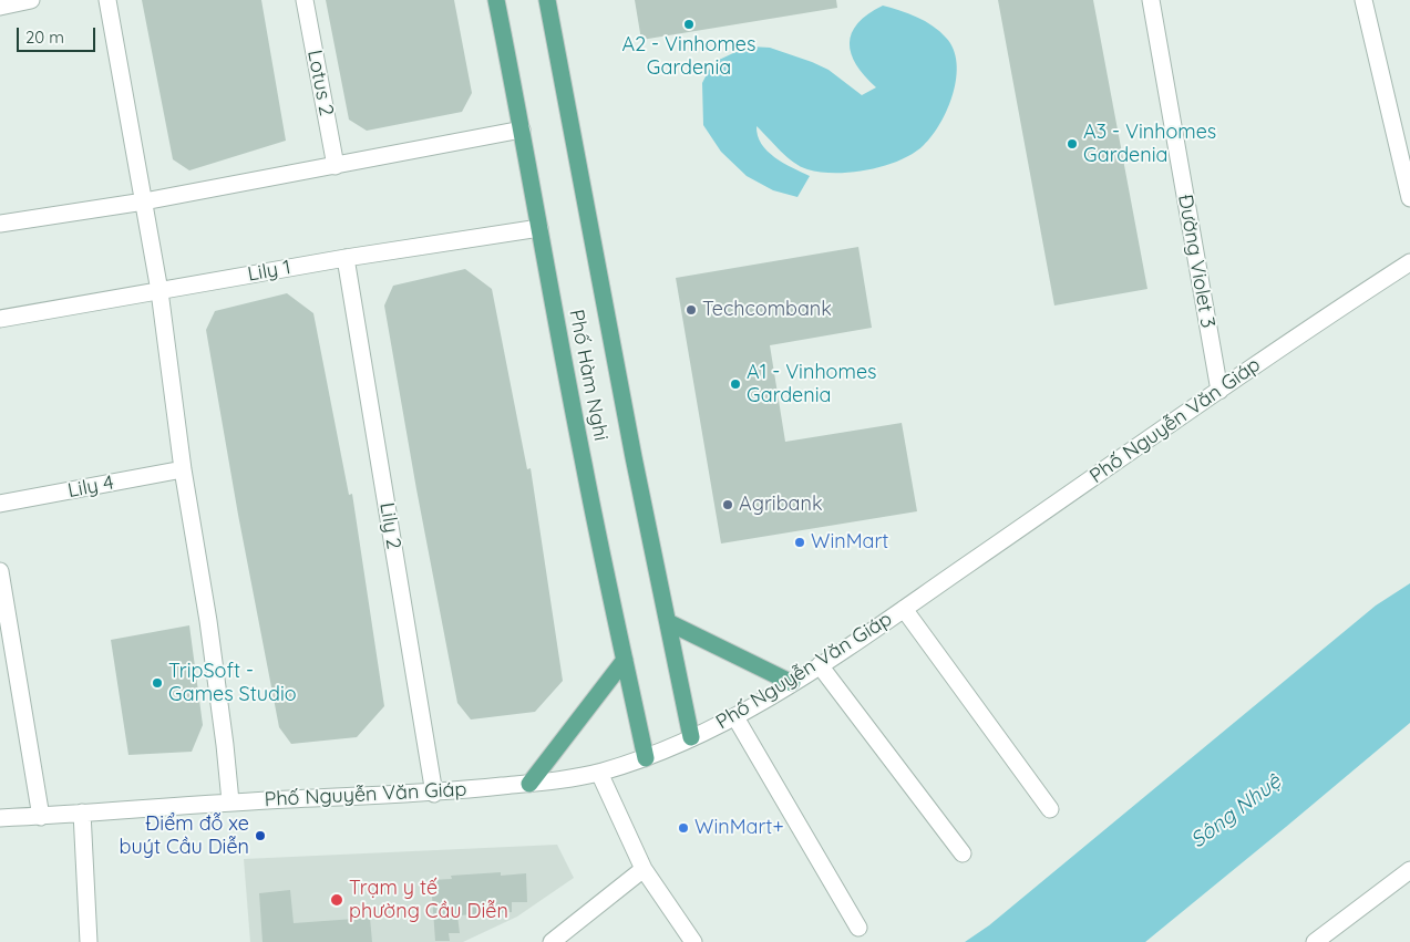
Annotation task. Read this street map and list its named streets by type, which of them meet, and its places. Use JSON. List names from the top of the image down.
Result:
{
  "streets": {
    "main road": ["Phố Hàm Nghi"],
    "street": [
      "Lotus 2",
      "Đường Violet 3",
      "Lily 1",
      "Phố Nguyễn Văn Giáp",
      "Lily 4",
      "Lily 2"
    ]
  },
  "crossings": [
    ["Đường Violet 3", "Phố Nguyễn Văn Giáp"],
    ["Lily 1", "Phố Hàm Nghi"],
    ["Lily 1", "Lily 2"],
    ["Phố Hàm Nghi", "Phố Nguyễn Văn Giáp"],
    ["Phố Nguyễn Văn Giáp", "Lily 2"]
  ],
  "water": ["Sông Nhuệ"],
  "places": [
    "A2 - Vinhomes Gardenia",
    "A3 - Vinhomes Gardenia",
    "Techcombank",
    "A1 - Vinhomes Gardenia",
    "Agribank",
    "WinMart",
    "TripSoft - Games Studio",
    "WinMart+",
    "Điểm đỗ xe buýt Cầu Diễn",
    "Trạm y tế phường Cầu Diễn"
  ],
  "scale_bar": "20 m"
}
